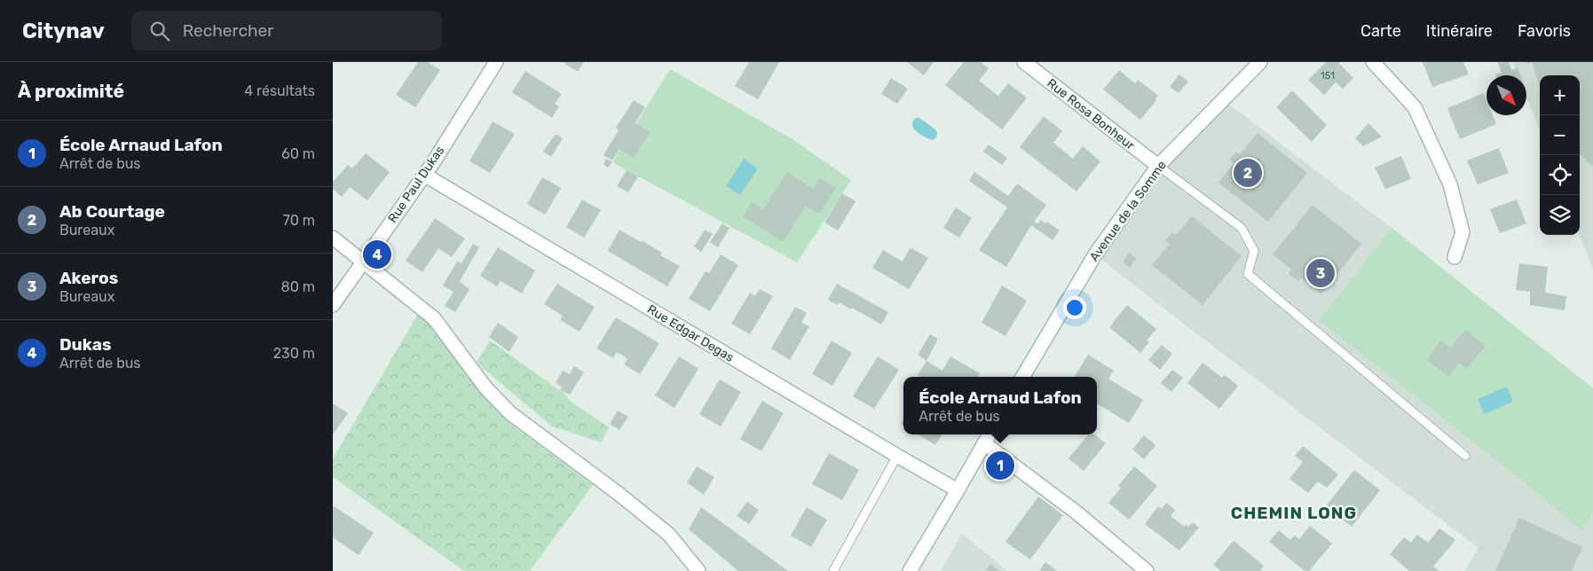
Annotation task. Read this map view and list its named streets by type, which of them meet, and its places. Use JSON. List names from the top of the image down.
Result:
{
  "streets": {
    "street": [
      "Rue Rosa Bonheur",
      "Rue Paul Dukas",
      "Avenue de la Somme",
      "Rue Edgar Degas"
    ]
  },
  "crossings": [
    ["Rue Rosa Bonheur", "Avenue de la Somme"],
    ["Rue Paul Dukas", "Rue Edgar Degas"]
  ],
  "districts": ["CHEMIN LONG"],
  "house_numbers": ["151"],
  "north": "bottom right",
  "page": {
    "header": "Citynav",
    "search": "Rechercher",
    "nav": ["Carte", "Itinéraire", "Favoris"],
    "heading": ["À proximité", "4 résultats"],
    "map_buttons": ["+", "−"],
    "list": [
      {
        "mark": "1",
        "name": "École Arnaud Lafon",
        "note": "Arrêt de bus",
        "value": "60 m"
      },
      {
        "mark": "2",
        "name": "Ab Courtage",
        "note": "Bureaux",
        "value": "70 m"
      },
      {
        "mark": "3",
        "name": "Akeros",
        "note": "Bureaux",
        "value": "80 m"
      },
      {
        "mark": "4",
        "name": "Dukas",
        "note": "Arrêt de bus",
        "value": "230 m"
      }
    ],
    "pins": [
      "2",
      "4",
      "3",
      "1"
    ],
    "popup": ["École Arnaud Lafon", "Arrêt de bus"]
  }
}
